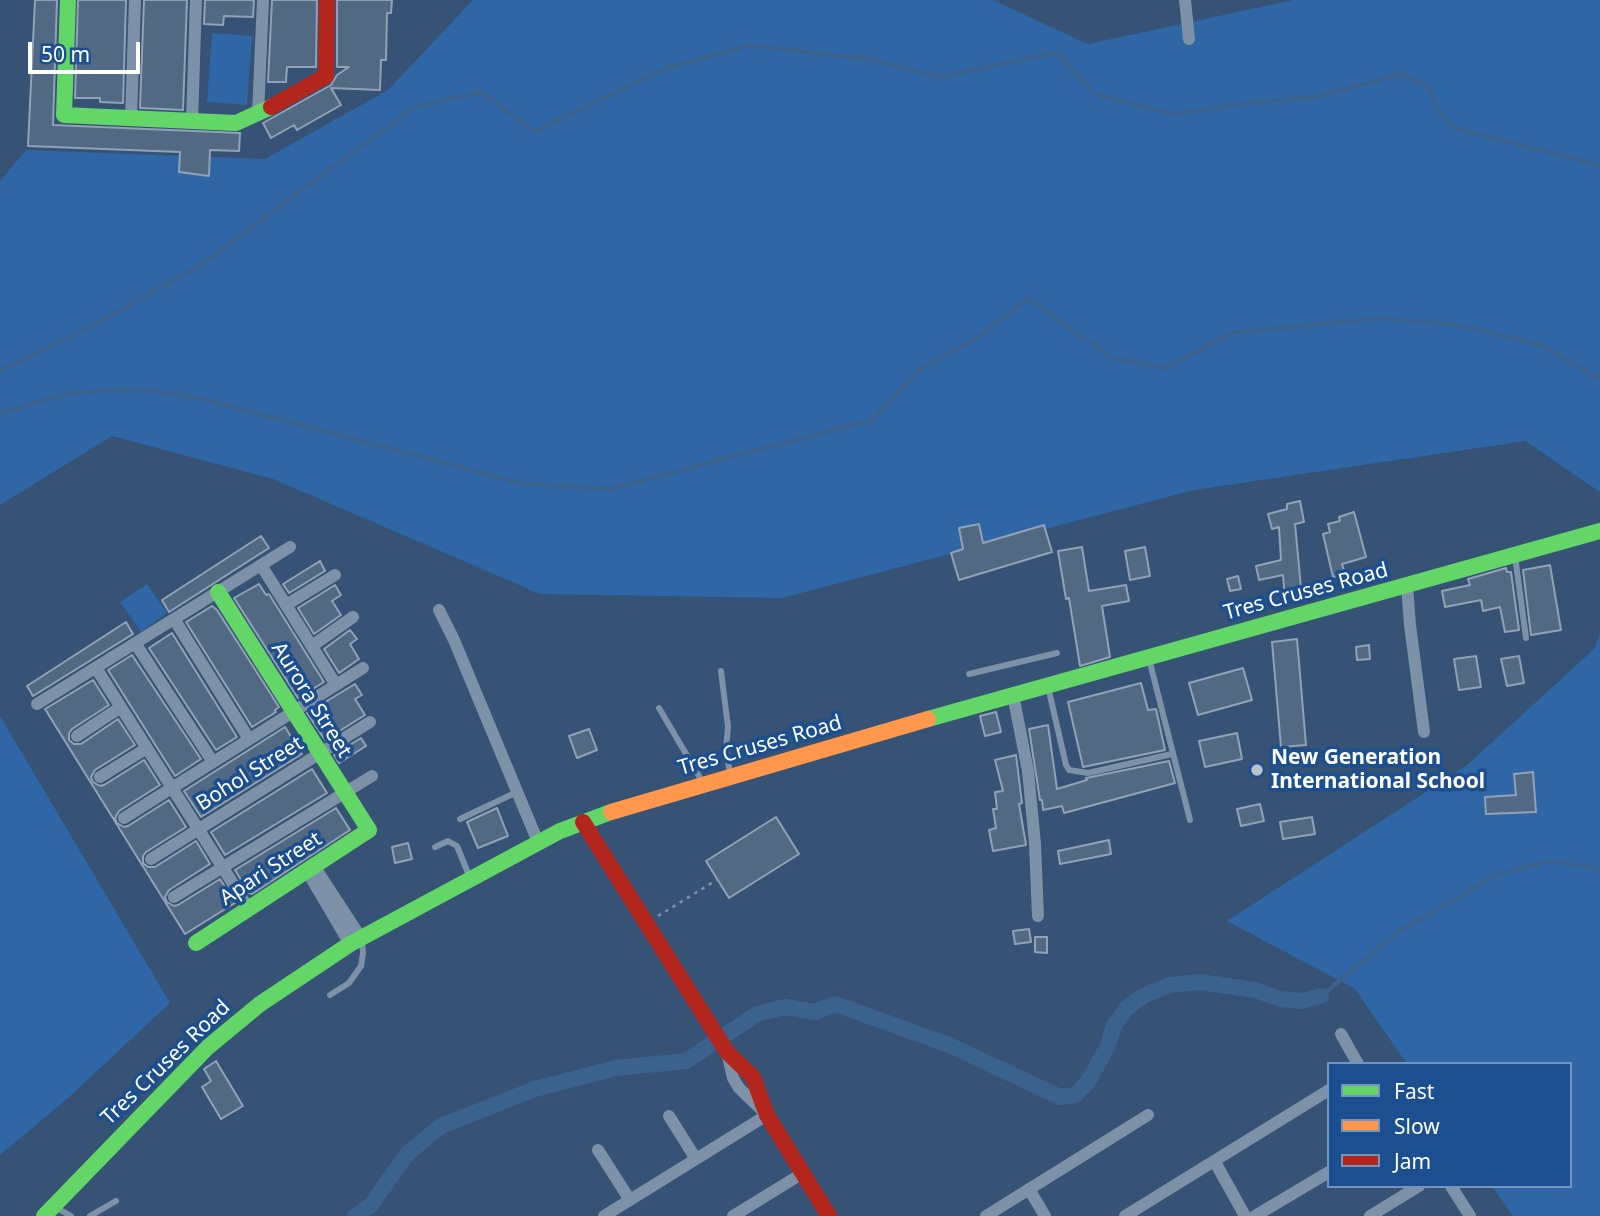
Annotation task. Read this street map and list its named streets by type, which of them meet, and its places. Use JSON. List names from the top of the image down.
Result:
{
  "streets": {
    "main road": ["Tres Cruses Road", "Aurora Street", "Apari Street"],
    "street": ["Bohol Street"]
  },
  "crossings": [
    ["Aurora Street", "Bohol Street"],
    ["Aurora Street", "Apari Street"]
  ],
  "places": ["New Generation International School"],
  "legend": ["Fast", "Slow", "Jam"],
  "scale_bar": "50 m"
}
